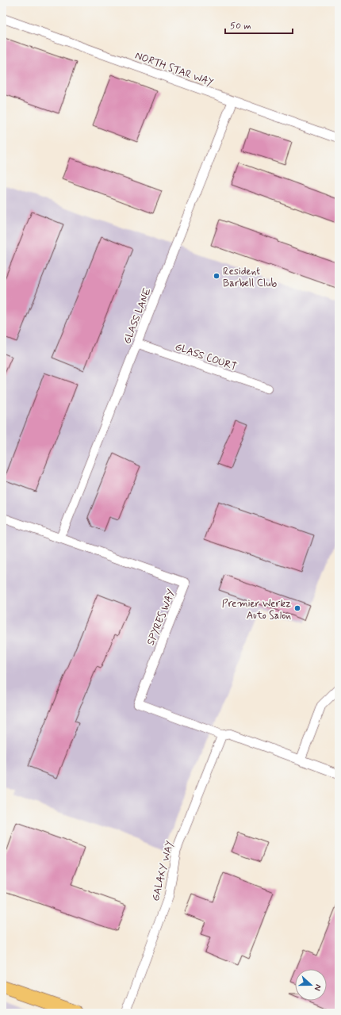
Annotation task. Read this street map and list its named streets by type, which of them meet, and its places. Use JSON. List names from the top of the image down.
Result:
{
  "streets": {
    "street": [
      "NORTH STAR WAY",
      "GLASS LANE",
      "GLASS COURT",
      "SPYRES WAY",
      "GALAXY WAY"
    ]
  },
  "crossings": [
    ["NORTH STAR WAY", "GLASS LANE"],
    ["GLASS LANE", "GLASS COURT"],
    ["GLASS LANE", "SPYRES WAY"],
    ["SPYRES WAY", "GALAXY WAY"]
  ],
  "places": ["Resident Barbell Club", "Premier Werkz Auto Salon"],
  "scale_bar": "50 m",
  "north": "right"
}
